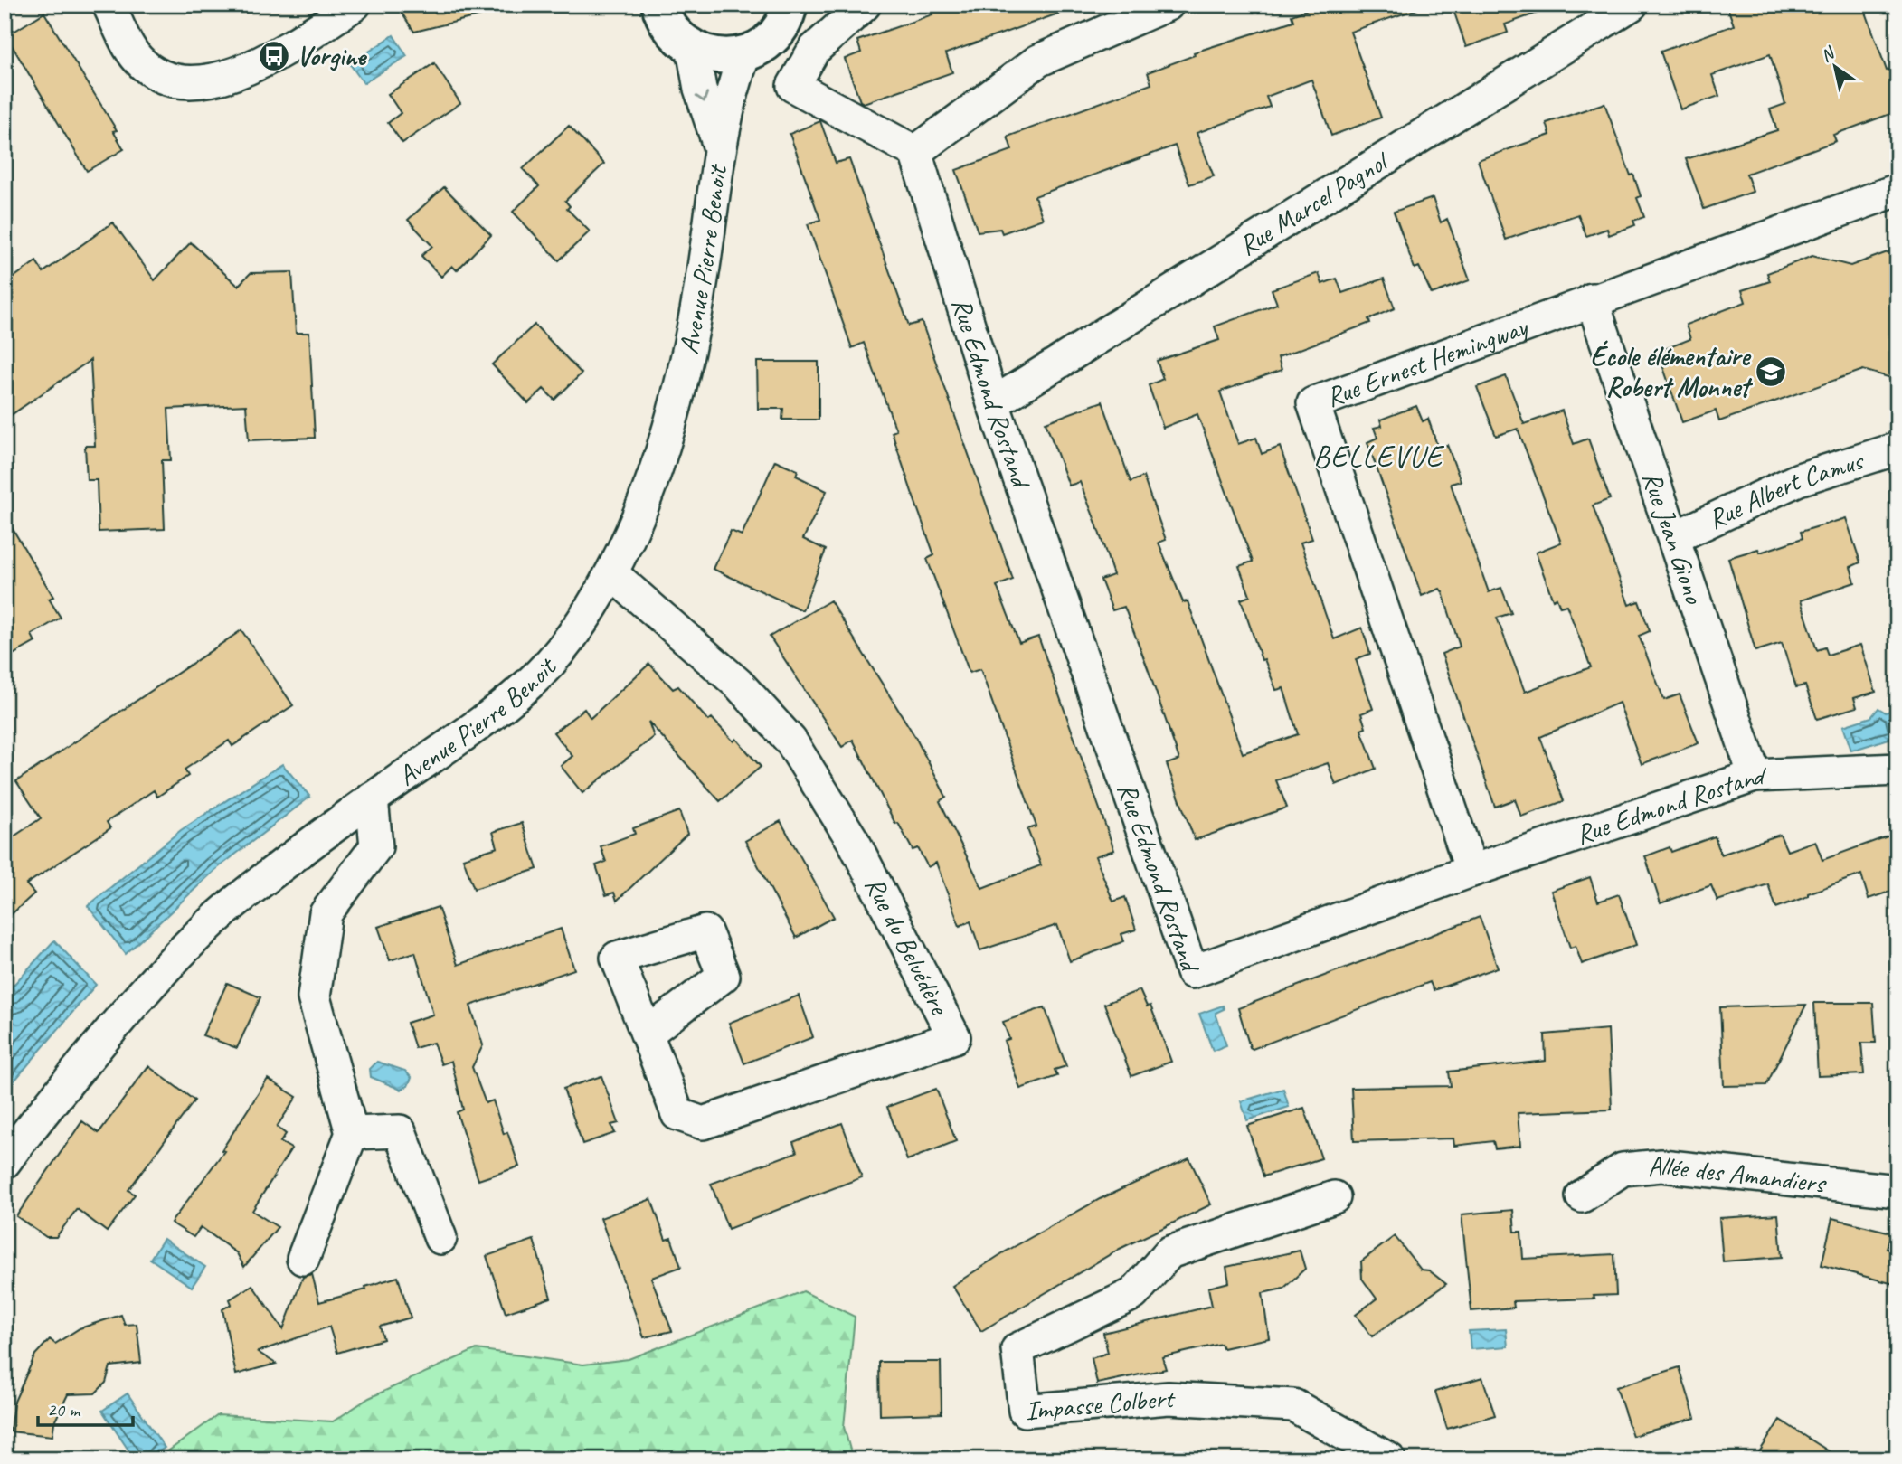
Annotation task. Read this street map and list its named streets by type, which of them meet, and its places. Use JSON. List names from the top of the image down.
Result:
{
  "streets": {
    "street": [
      "Rue Marcel Pagnol",
      "Avenue Pierre Benoit",
      "Rue Ernest Hemingway",
      "Rue Edmond Rostand",
      "Rue Albert Camus",
      "Rue Jean Giono",
      "Rue du Belvédère",
      "Allée des Amandiers",
      "Impasse Colbert"
    ]
  },
  "crossings": [
    ["Rue Marcel Pagnol", "Rue Edmond Rostand"],
    ["Avenue Pierre Benoit", "Rue du Belvédère"],
    ["Rue Ernest Hemingway", "Rue Edmond Rostand"],
    ["Rue Ernest Hemingway", "Rue Jean Giono"],
    ["Rue Edmond Rostand", "Rue Jean Giono"],
    ["Rue Albert Camus", "Rue Jean Giono"]
  ],
  "districts": ["BELLEVUE"],
  "places": {
    "bus stop": ["Vorgine"],
    "school or university": ["École élémentaire Robert Monnet"]
  },
  "scale_bar": "20 m",
  "north": "top left"
}
